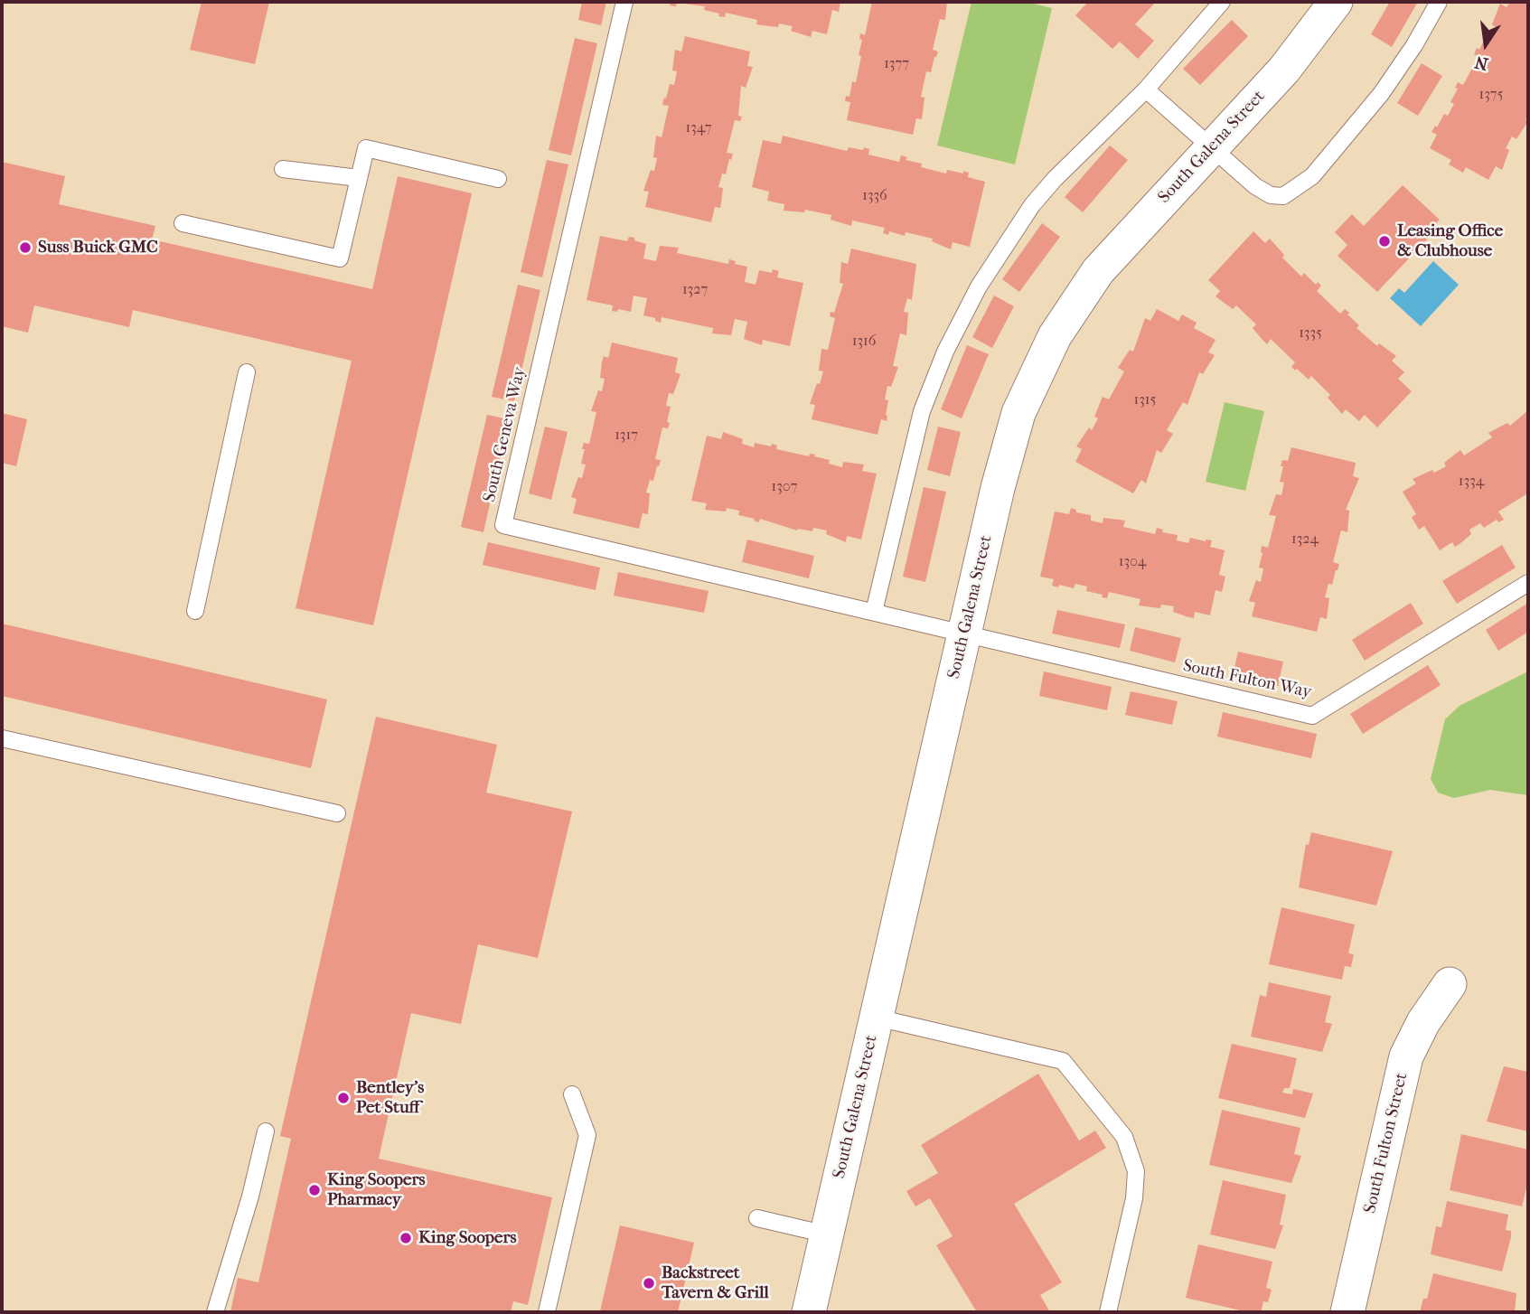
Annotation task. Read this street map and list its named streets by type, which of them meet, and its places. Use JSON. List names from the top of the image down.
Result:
{
  "streets": {
    "street": ["South Galena Street", "South Fulton Street"],
    "lane": ["South Geneva Way", "South Fulton Way"]
  },
  "crossings": [
    ["South Galena Street", "South Geneva Way"],
    ["South Galena Street", "South Fulton Way"],
    ["South Geneva Way", "South Fulton Way"]
  ],
  "places": [
    "Leasing Office & Clubhouse",
    "Suss Buick GMC",
    "Bentley's Pet Stuff",
    "King Soopers Pharmacy",
    "King Soopers",
    "Backstreet Tavern & Grill"
  ],
  "house_numbers": [
    "1377",
    "1375",
    "1347",
    "1336",
    "1327",
    "1335",
    "1316",
    "1315",
    "1317",
    "1334",
    "1307",
    "1324",
    "1304"
  ],
  "north": "bottom"
}
